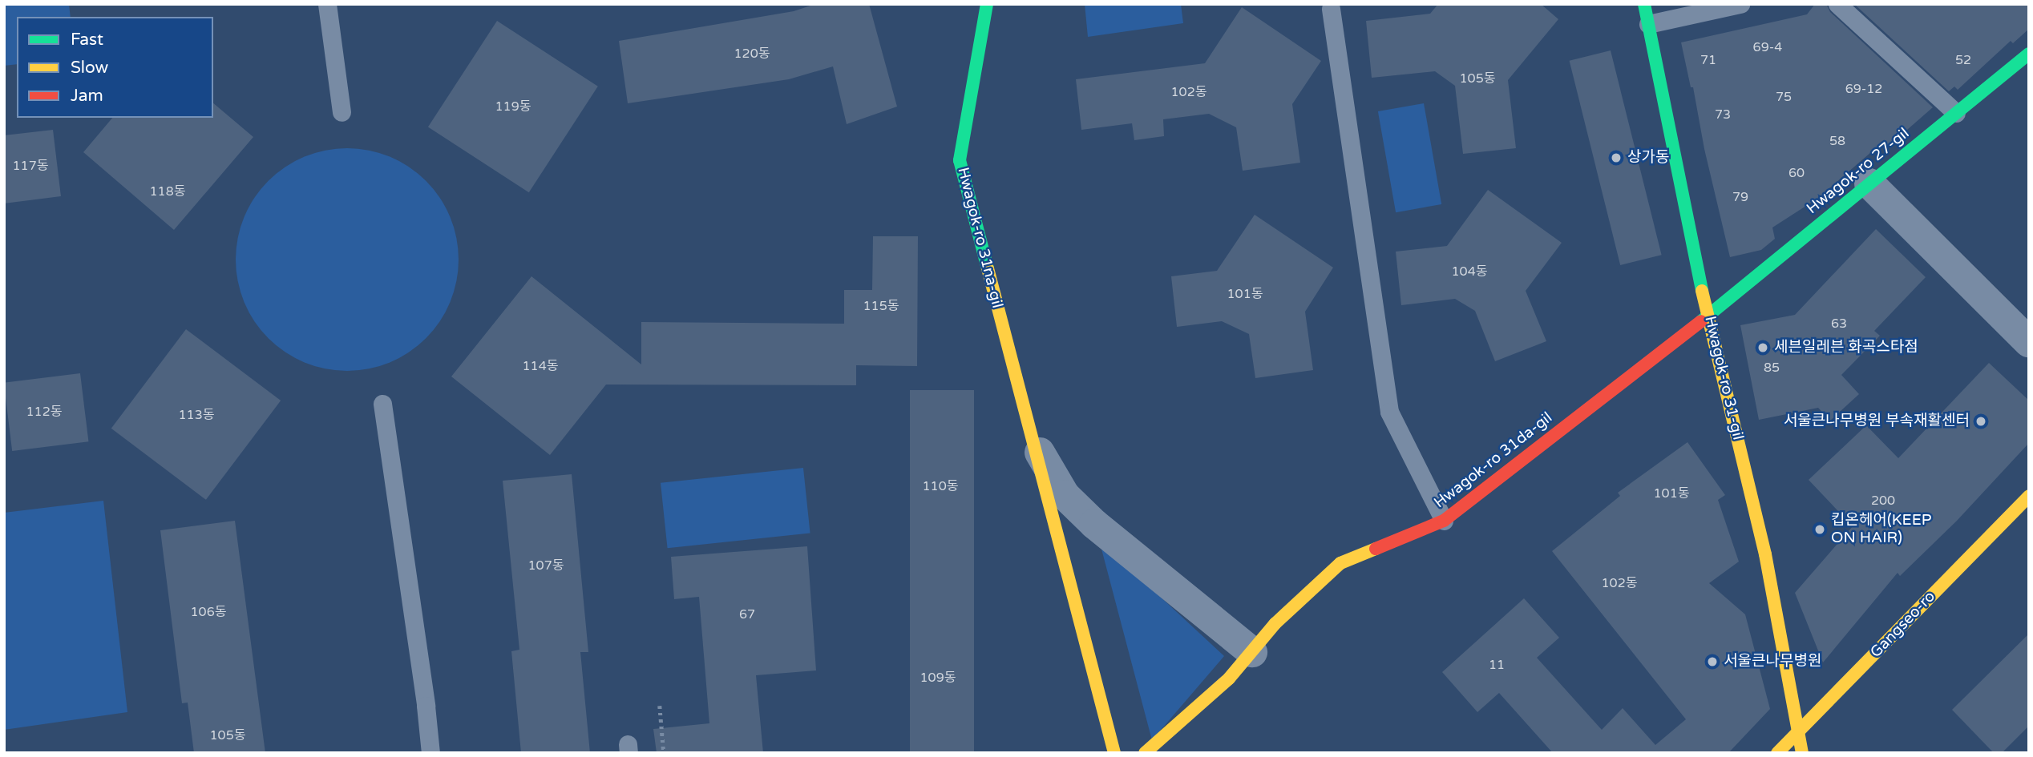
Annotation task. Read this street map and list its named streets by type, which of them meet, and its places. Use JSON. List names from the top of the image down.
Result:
{
  "streets": {
    "street": [
      "Hwagok-ro 27-gil",
      "Hwagok-ro 31na-gil",
      "Hwagok-ro 31-gil",
      "Hwagok-ro 31da-gil",
      "Gangseo-ro"
    ]
  },
  "crossings": [
    ["Hwagok-ro 27-gil", "Hwagok-ro 31-gil"],
    ["Hwagok-ro 27-gil", "Hwagok-ro 31da-gil"],
    ["Hwagok-ro 31na-gil", "Hwagok-ro 31da-gil"],
    ["Hwagok-ro 31-gil", "Hwagok-ro 31da-gil"],
    ["Hwagok-ro 31-gil", "Gangseo-ro"]
  ],
  "places": [
    "상가동",
    "세븐일레븐 화곡스타점",
    "서울큰나무병원 부속재활센터",
    "킵온헤어(KEEP ON HAIR)",
    "서울큰나무병원"
  ],
  "house_numbers": [
    "69-4",
    "120동",
    "71",
    "52",
    "105동",
    "69-12",
    "102동",
    "75",
    "119동",
    "73",
    "58",
    "117동",
    "60",
    "118동",
    "79",
    "104동",
    "101동",
    "115동",
    "63",
    "114동",
    "85",
    "112동",
    "113동",
    "110동",
    "101동",
    "200",
    "107동",
    "102동",
    "106동",
    "67",
    "11",
    "109동",
    "105동"
  ],
  "legend": ["Fast", "Slow", "Jam"]
}
